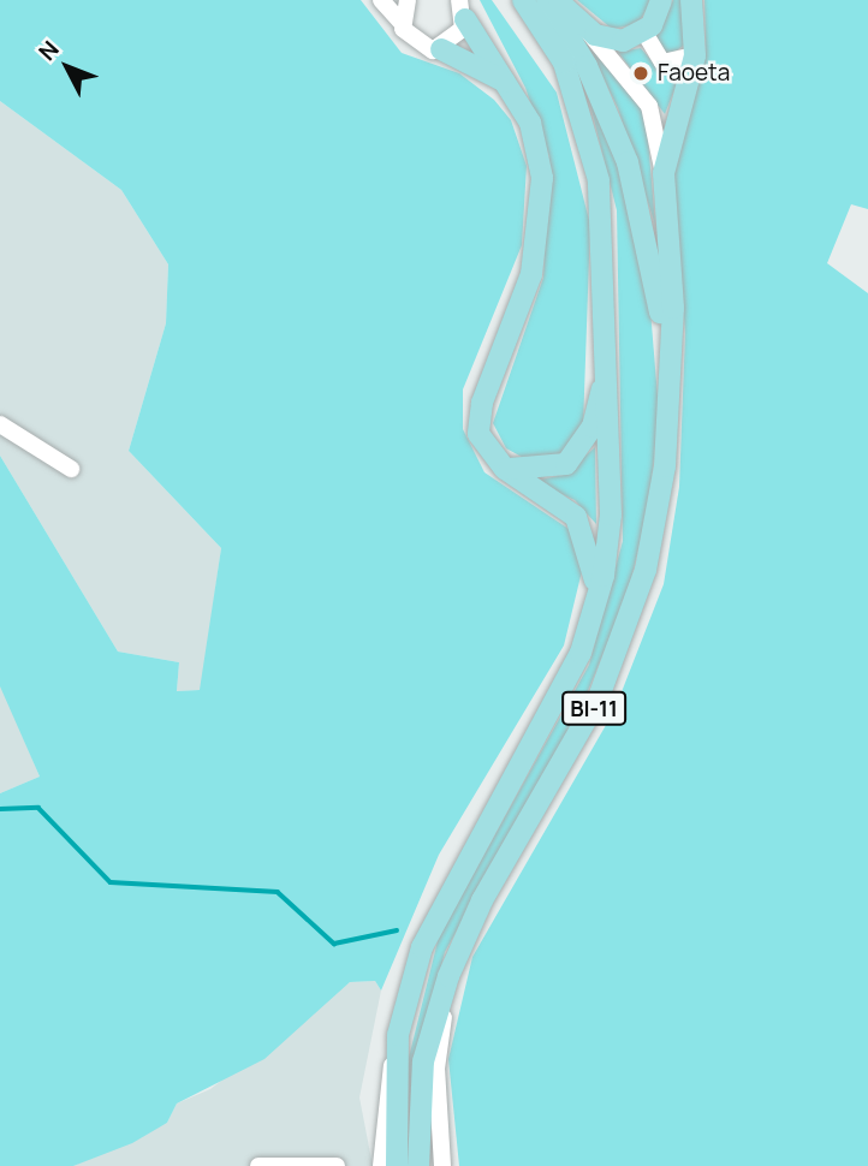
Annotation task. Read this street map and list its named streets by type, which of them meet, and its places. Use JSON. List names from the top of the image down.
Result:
{
  "streets": {
    "main road": ["BI-11"]
  },
  "places": ["Faoeta"],
  "north": "top left"
}
